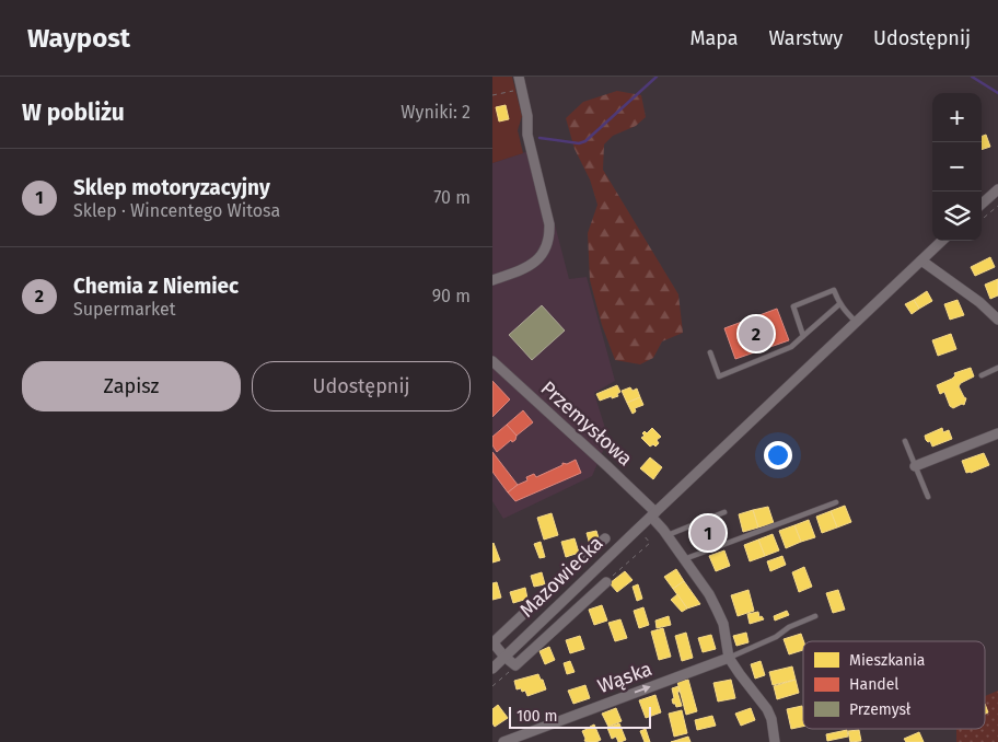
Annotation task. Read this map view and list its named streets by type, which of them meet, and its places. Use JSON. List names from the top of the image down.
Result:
{
  "streets": {
    "street": ["Przemysłowa", "Mazowiecka", "Wąska"]
  },
  "crossings": [
    ["Przemysłowa", "Mazowiecka"],
    ["Przemysłowa", "Wąska"]
  ],
  "one_way": ["Wąska"],
  "legend": ["Mieszkania", "Handel", "Przemysł"],
  "scale_bar": "100 m",
  "page": {
    "header": "Waypost",
    "nav": ["Mapa", "Warstwy", "Udostępnij"],
    "heading": ["W pobliżu", "Wyniki: 2"],
    "map_buttons": ["+", "−"],
    "list": [
      {
        "mark": "1",
        "name": "Sklep motoryzacyjny",
        "note": "Sklep · Wincentego Witosa",
        "value": "70 m"
      },
      {
        "mark": "2",
        "name": "Chemia z Niemiec",
        "note": "Supermarket",
        "value": "90 m"
      }
    ],
    "pins": ["2", "1"],
    "buttons": ["Zapisz", "Udostępnij"],
    "scale": "100 m"
  }
}
